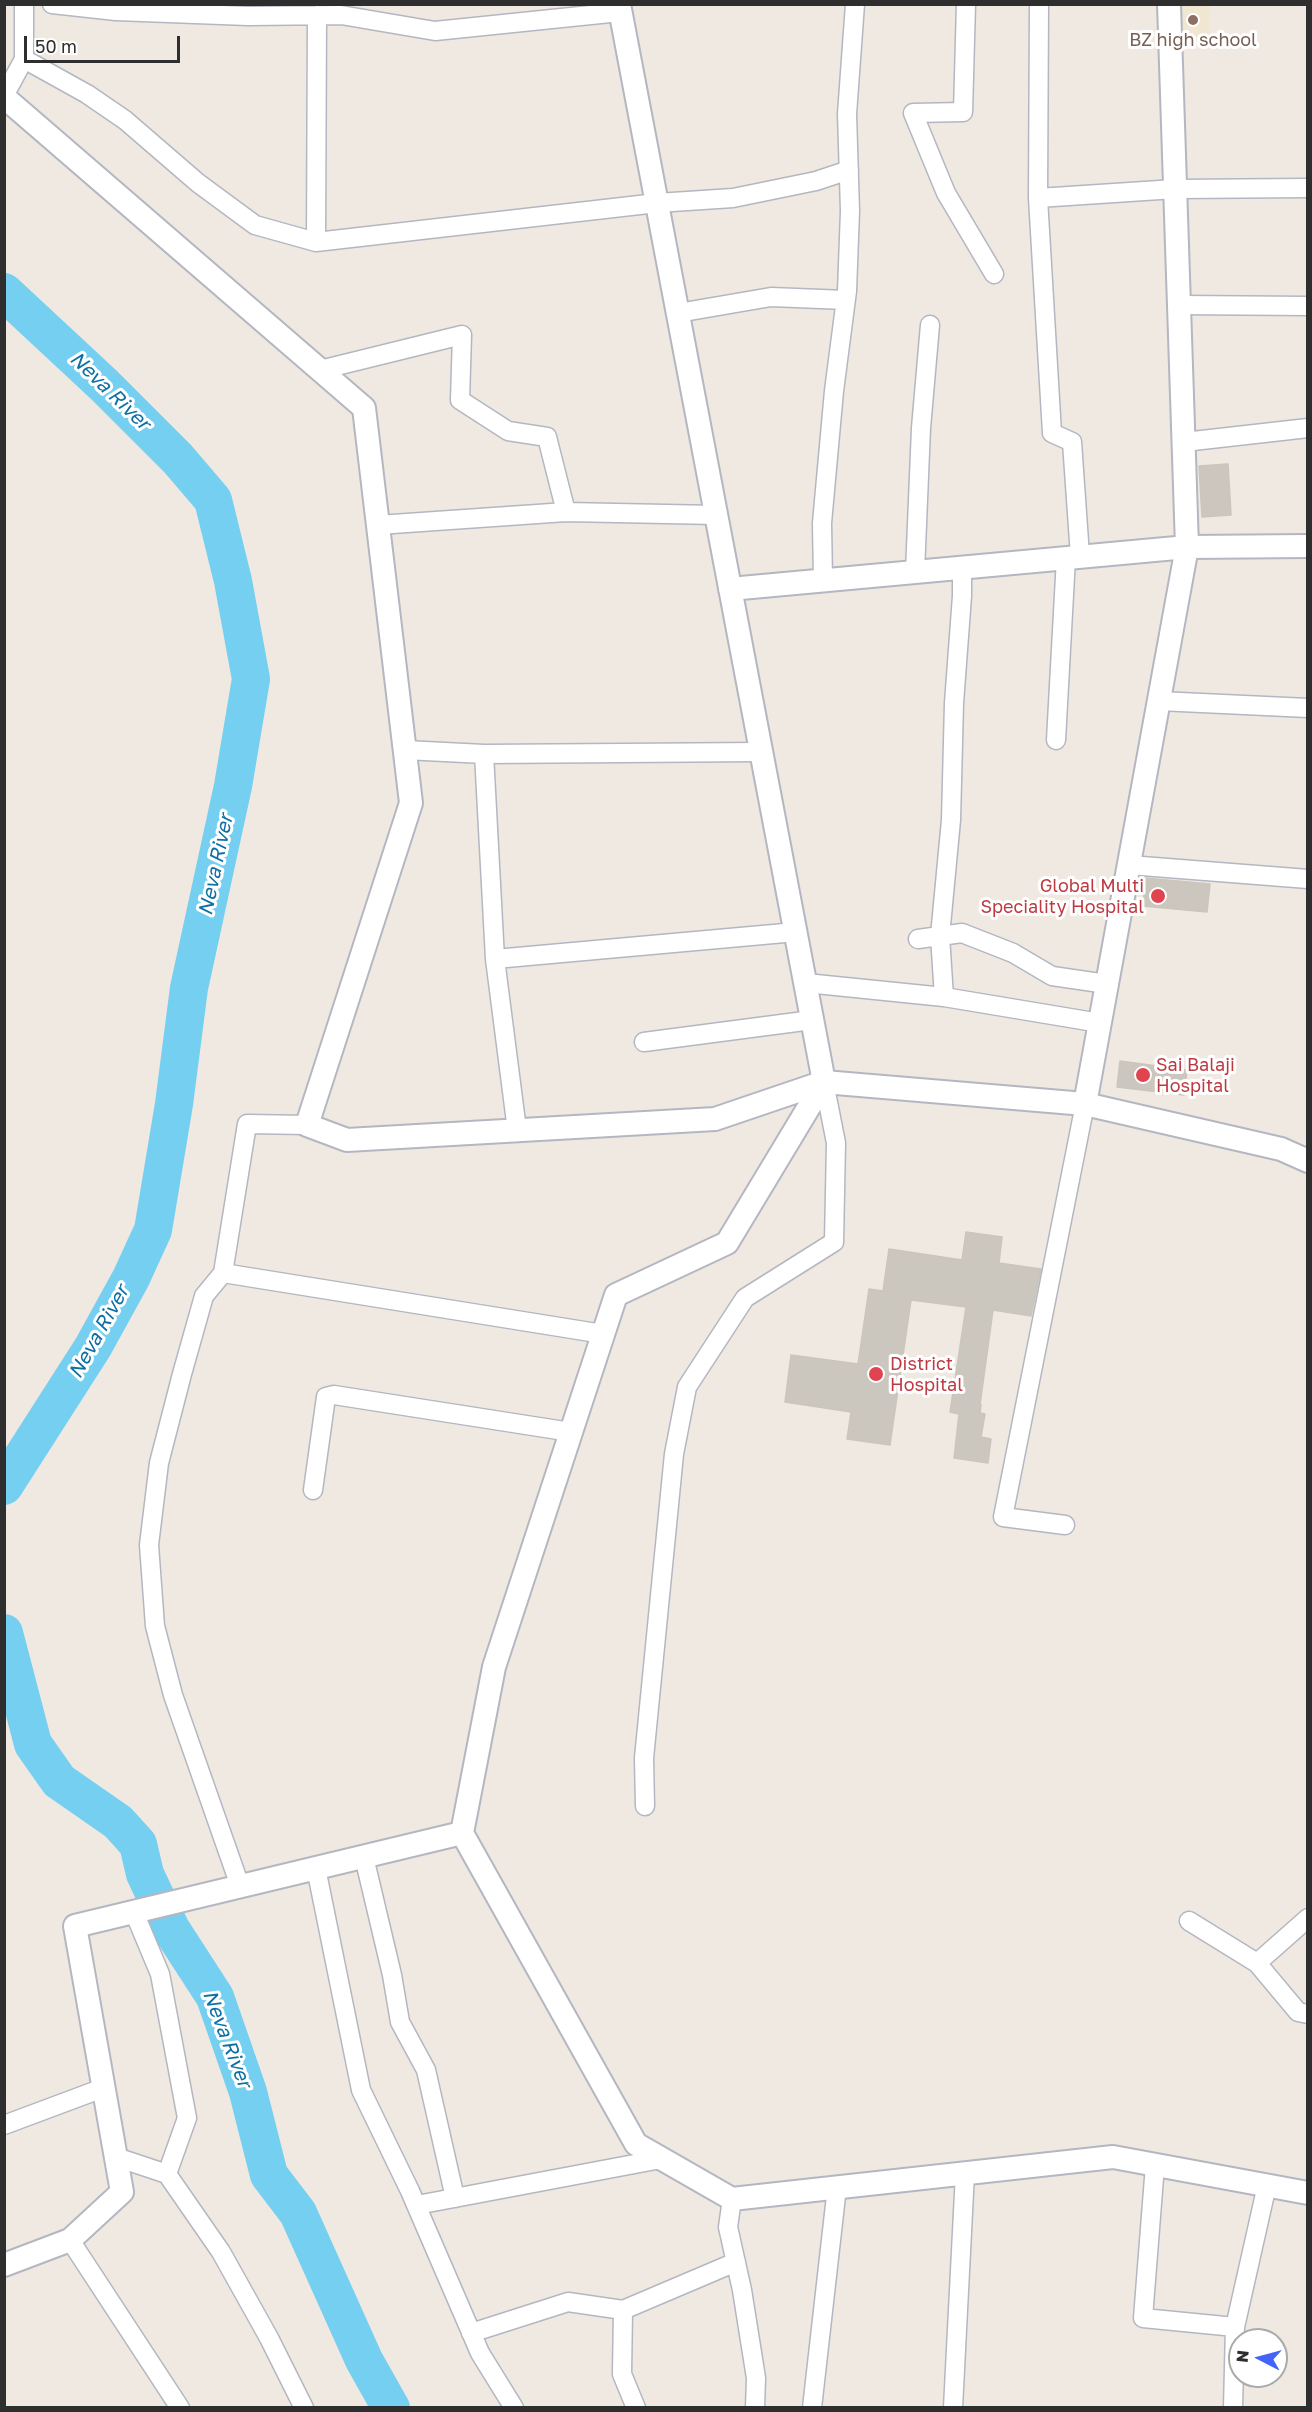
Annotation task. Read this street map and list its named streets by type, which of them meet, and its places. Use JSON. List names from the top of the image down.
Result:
{
  "water": ["Neva River"],
  "places": [
    "BZ high school",
    "Global Multi Speciality Hospital",
    "Sai Balaji Hospital",
    "District Hospital"
  ],
  "scale_bar": "50 m",
  "north": "left"
}
